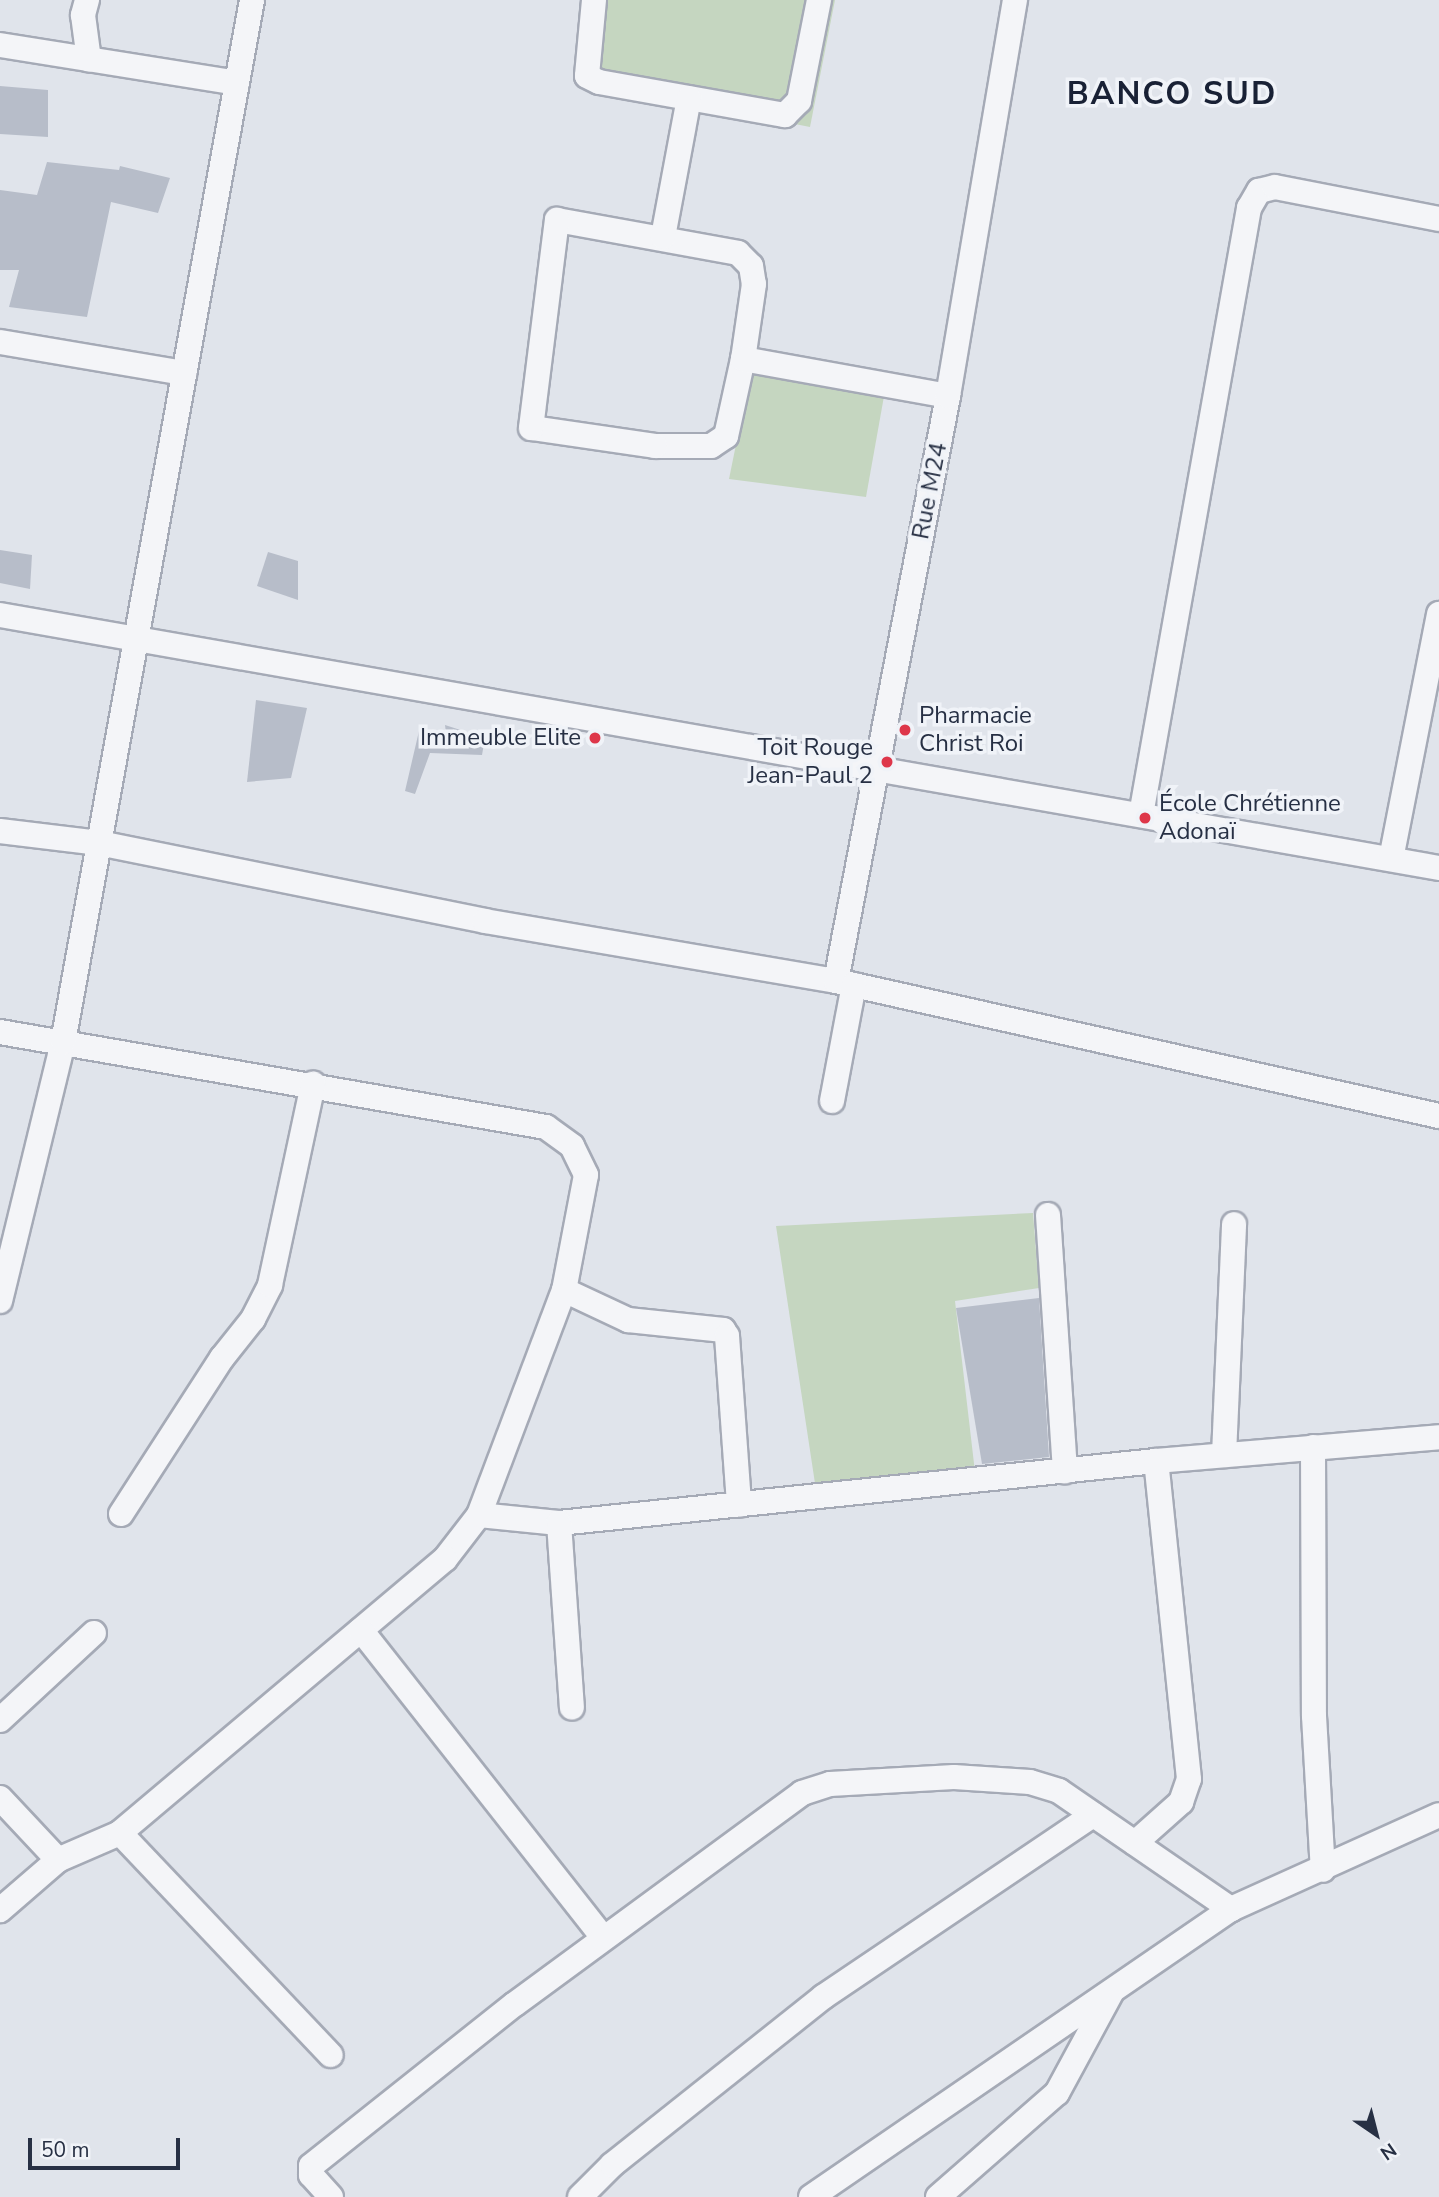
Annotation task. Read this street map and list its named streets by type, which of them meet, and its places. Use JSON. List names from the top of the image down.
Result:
{
  "streets": {
    "street": ["Rue M24"]
  },
  "districts": ["BANCO SUD"],
  "places": [
    "Pharmacie Christ Roi",
    "Immeuble Elite",
    "Toit Rouge Jean-Paul 2",
    "École Chrétienne Adonaï"
  ],
  "scale_bar": "50 m",
  "north": "bottom right"
}
